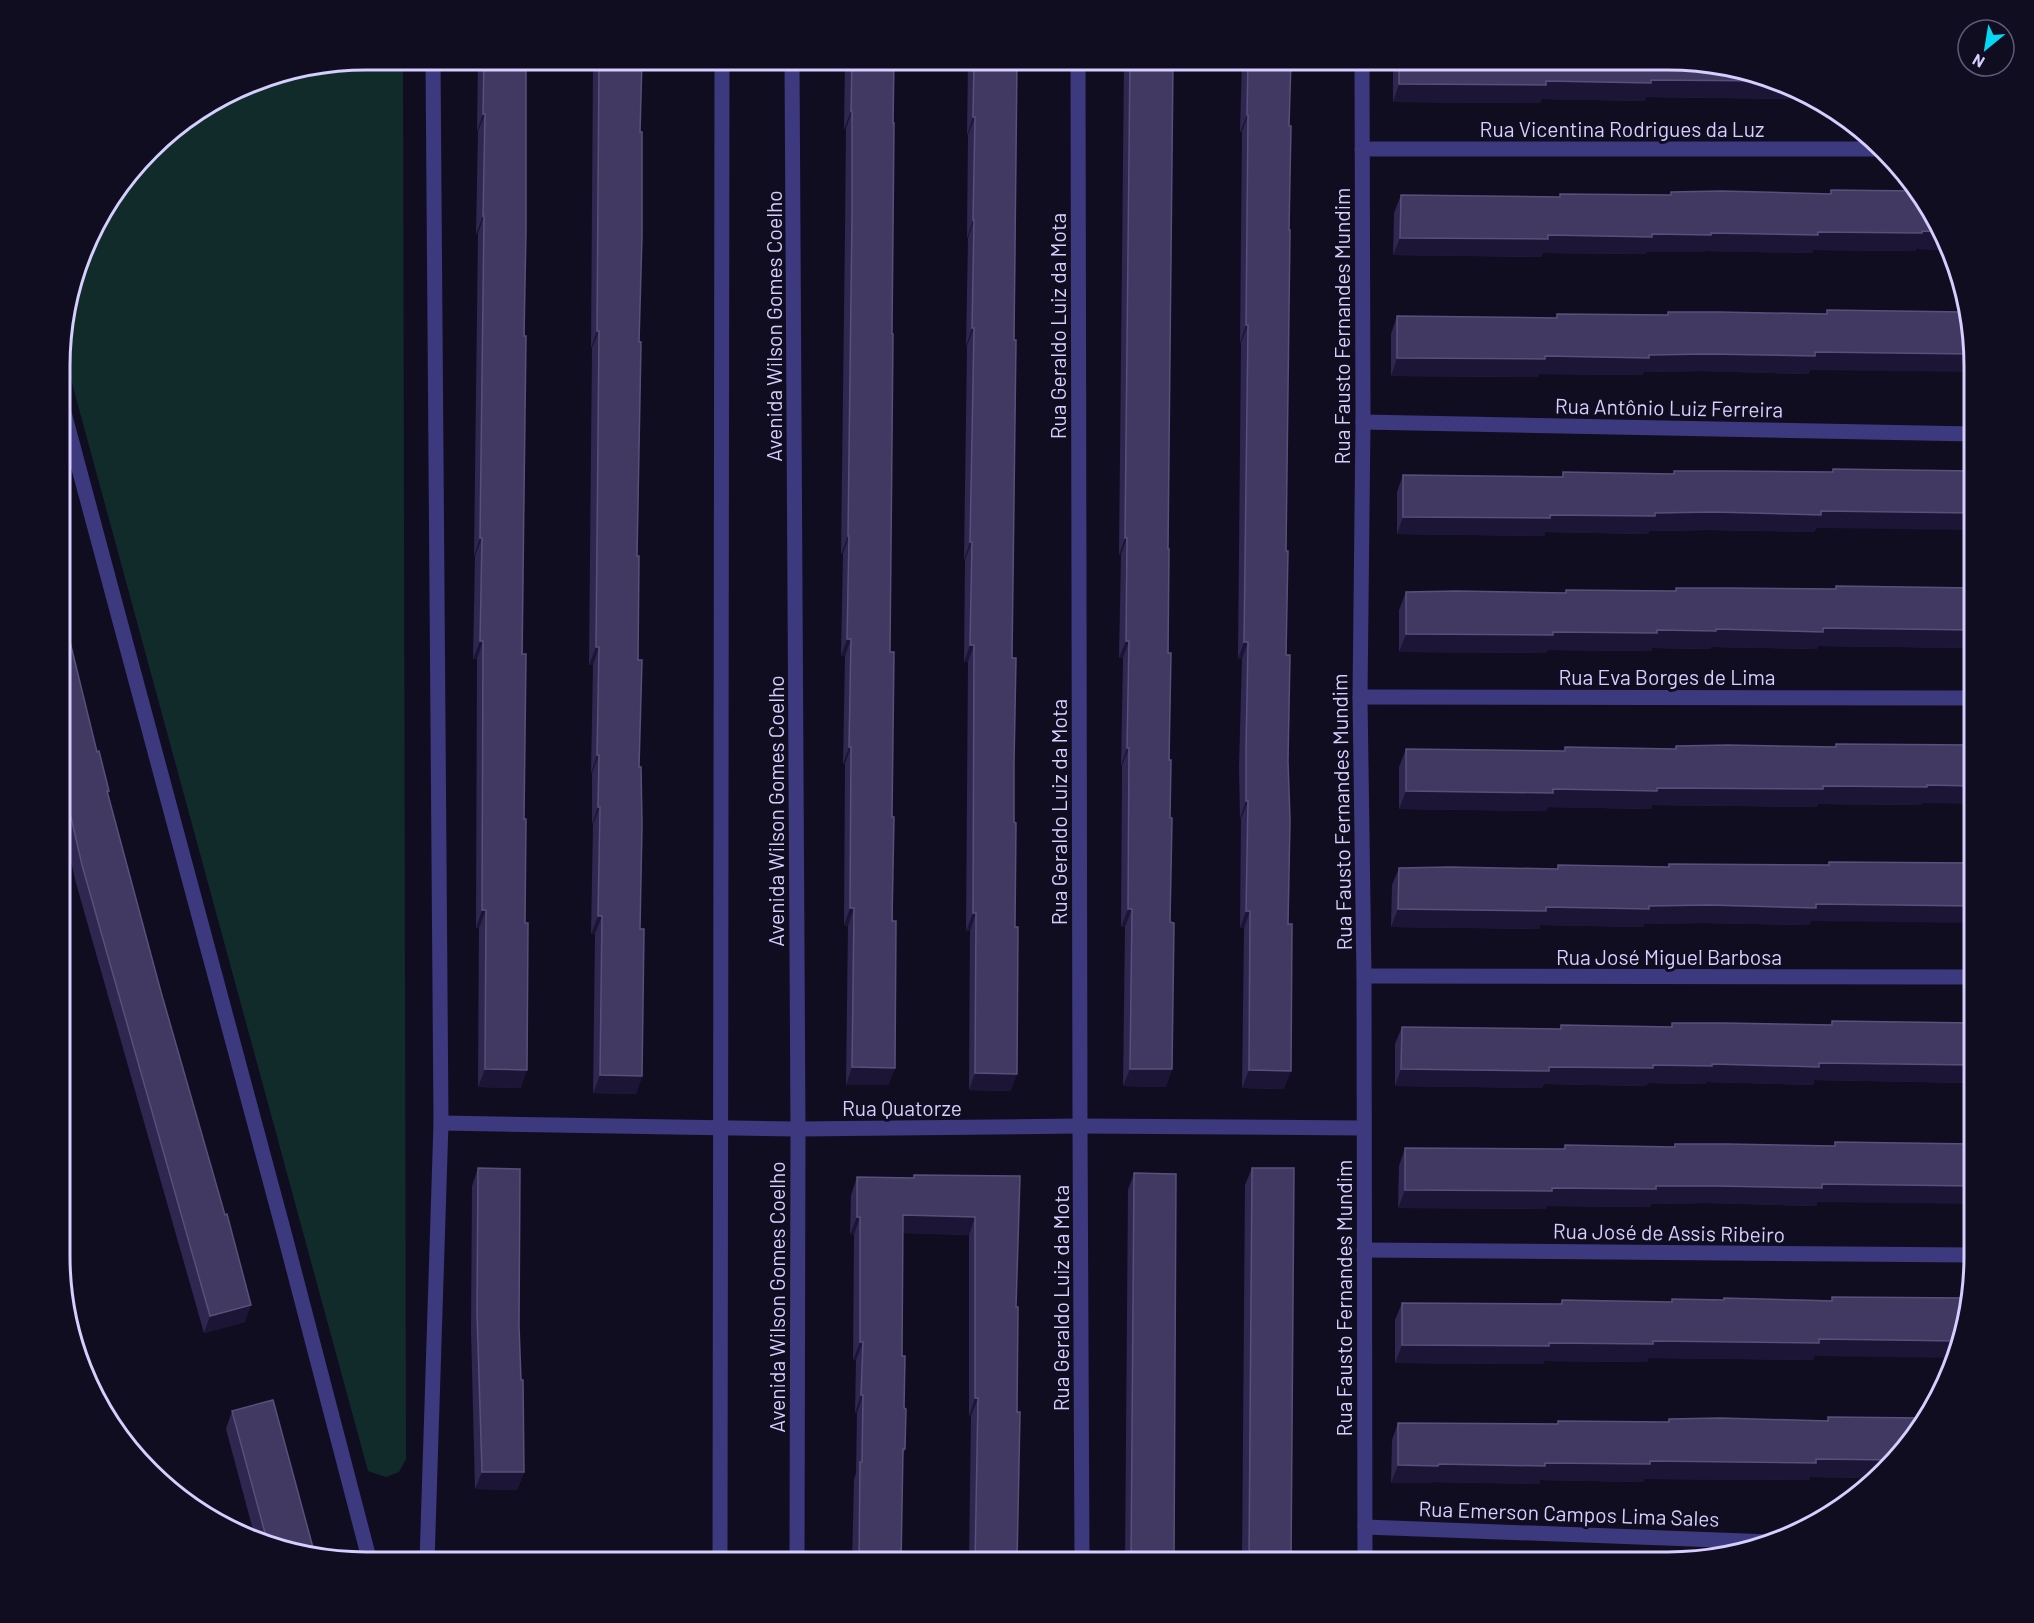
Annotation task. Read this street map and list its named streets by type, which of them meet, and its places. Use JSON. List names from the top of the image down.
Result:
{
  "streets": {
    "street": [
      "Rua Vicentina Rodrigues da Luz",
      "Avenida Wilson Gomes Coelho",
      "Rua Geraldo Luiz da Mota",
      "Rua Fausto Fernandes Mundim",
      "Rua Antônio Luiz Ferreira",
      "Rua Eva Borges de Lima",
      "Rua José Miguel Barbosa",
      "Rua Quatorze",
      "Rua José de Assis Ribeiro",
      "Rua Emerson Campos Lima Sales"
    ]
  },
  "crossings": [
    ["Rua Vicentina Rodrigues da Luz", "Rua Fausto Fernandes Mundim"],
    ["Avenida Wilson Gomes Coelho", "Rua Quatorze"],
    ["Rua Geraldo Luiz da Mota", "Rua Quatorze"],
    ["Rua Fausto Fernandes Mundim", "Rua Antônio Luiz Ferreira"],
    ["Rua Fausto Fernandes Mundim", "Rua Eva Borges de Lima"],
    ["Rua Fausto Fernandes Mundim", "Rua José Miguel Barbosa"],
    ["Rua Fausto Fernandes Mundim", "Rua Quatorze"],
    ["Rua Fausto Fernandes Mundim", "Rua José de Assis Ribeiro"],
    ["Rua Fausto Fernandes Mundim", "Rua Emerson Campos Lima Sales"]
  ],
  "north": "bottom left"
}
